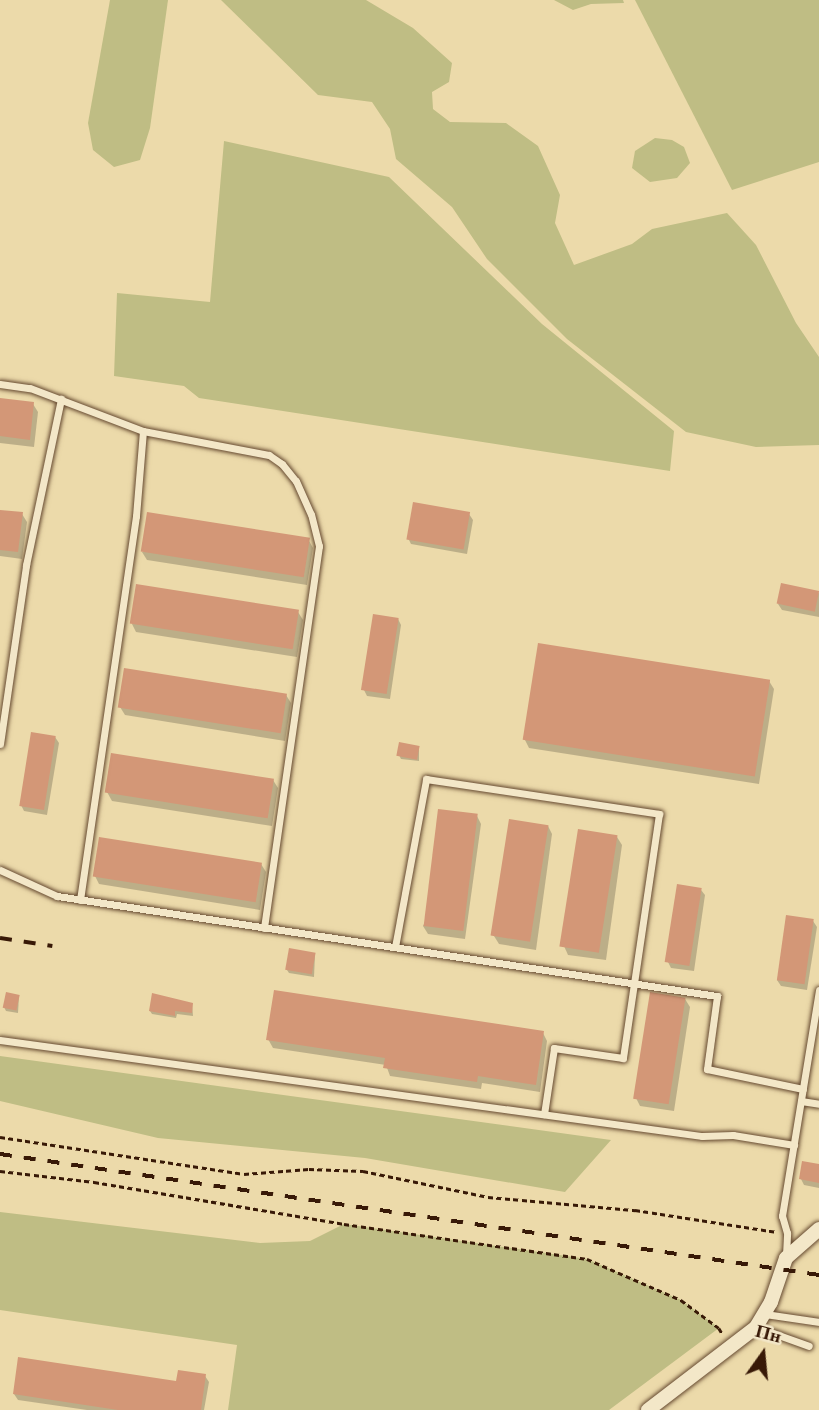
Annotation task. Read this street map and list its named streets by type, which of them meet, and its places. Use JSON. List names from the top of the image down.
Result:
{
  "north": "top"
}
